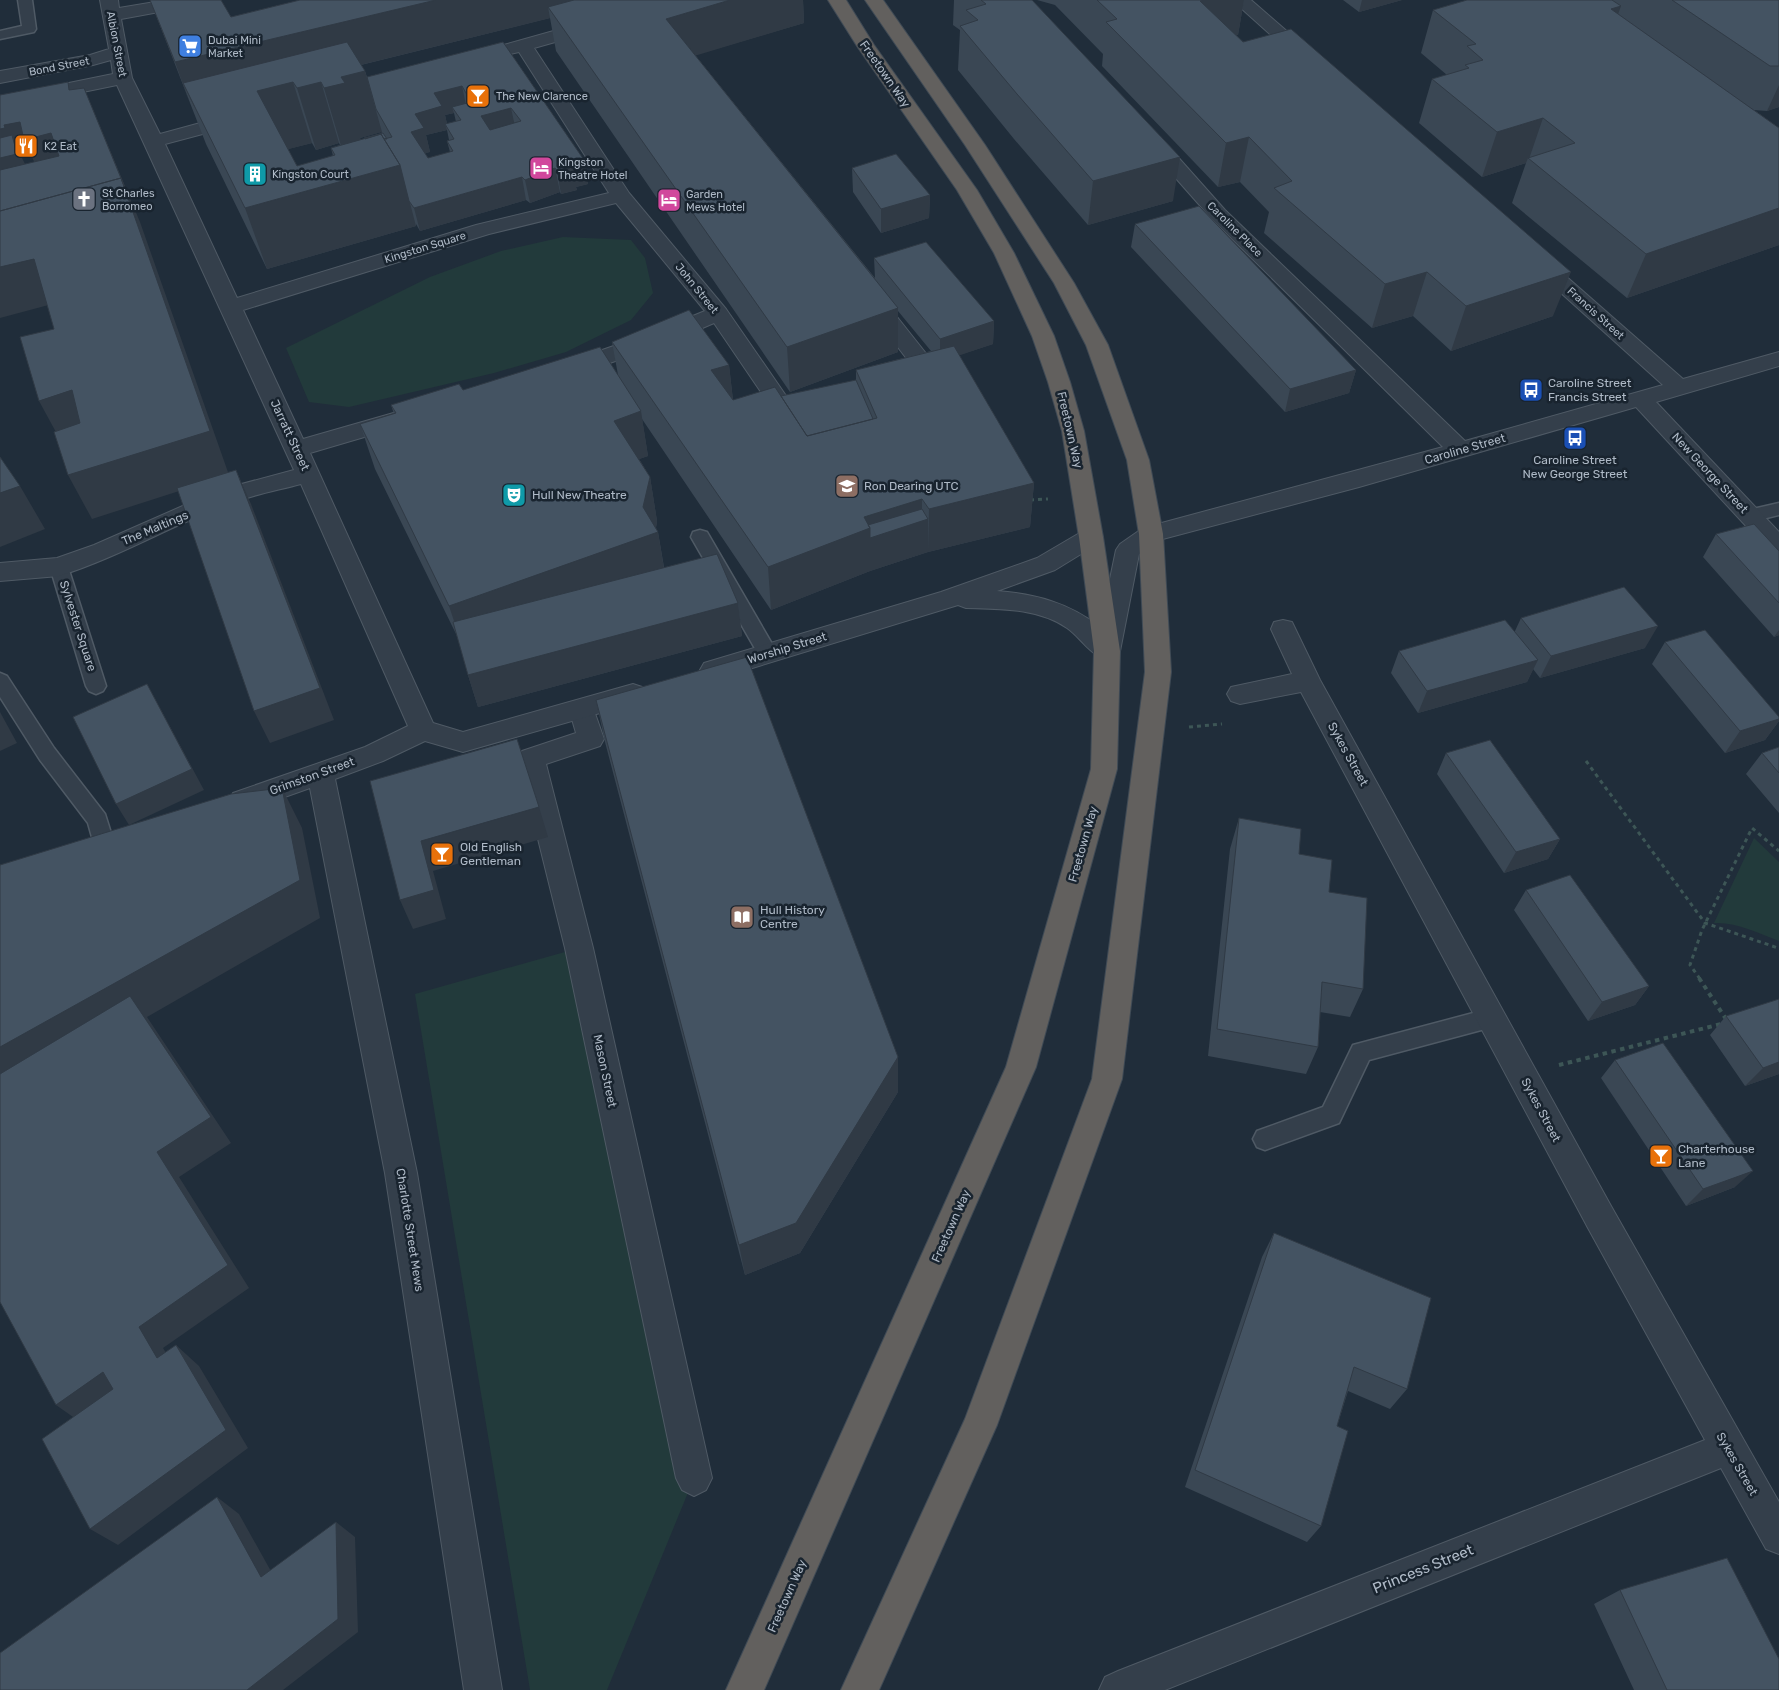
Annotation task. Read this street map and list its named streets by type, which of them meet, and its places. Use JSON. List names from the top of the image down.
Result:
{
  "streets": {
    "highway": ["Freetown Way"],
    "street": [
      "Albion Street",
      "Bond Street",
      "Caroline Place",
      "Kingston Square",
      "John Street",
      "Francis Street",
      "Jarratt Street",
      "Caroline Street",
      "New George Street",
      "The Maltings",
      "Worship Street",
      "Sykes Street",
      "Grimston Street",
      "Mason Street",
      "Charlotte Street Mews",
      "Princess Street"
    ],
    "lane": ["Sylvester Square"]
  },
  "crossings": [
    ["Albion Street", "Bond Street"],
    ["Albion Street", "Jarratt Street"],
    ["Freetown Way", "Worship Street"],
    ["Caroline Place", "Caroline Street"],
    ["Kingston Square", "John Street"],
    ["Kingston Square", "Jarratt Street"],
    ["Francis Street", "Caroline Street"],
    ["Jarratt Street", "The Maltings"],
    ["Jarratt Street", "Grimston Street"],
    ["Caroline Street", "New George Street"],
    ["The Maltings", "Sylvester Square"],
    ["Sykes Street", "Princess Street"],
    ["Grimston Street", "Charlotte Street Mews"]
  ],
  "places": {
    "supermarket": ["Dubai Mini Market"],
    "bar": ["The New Clarence", "Old English Gentleman", "Charterhouse Lane"],
    "restaurant": ["K2 Eat"],
    "hotel": ["Kingston Theatre Hotel", "Garden Mews Hotel"],
    "building": ["Kingston Court"],
    "church": ["St Charles Borromeo"],
    "bus stop": ["Caroline Street Francis Street", "Caroline Street New George Street"],
    "school or university": ["Ron Dearing UTC"],
    "theatre": ["Hull New Theatre"],
    "library": ["Hull History Centre"]
  }
}
